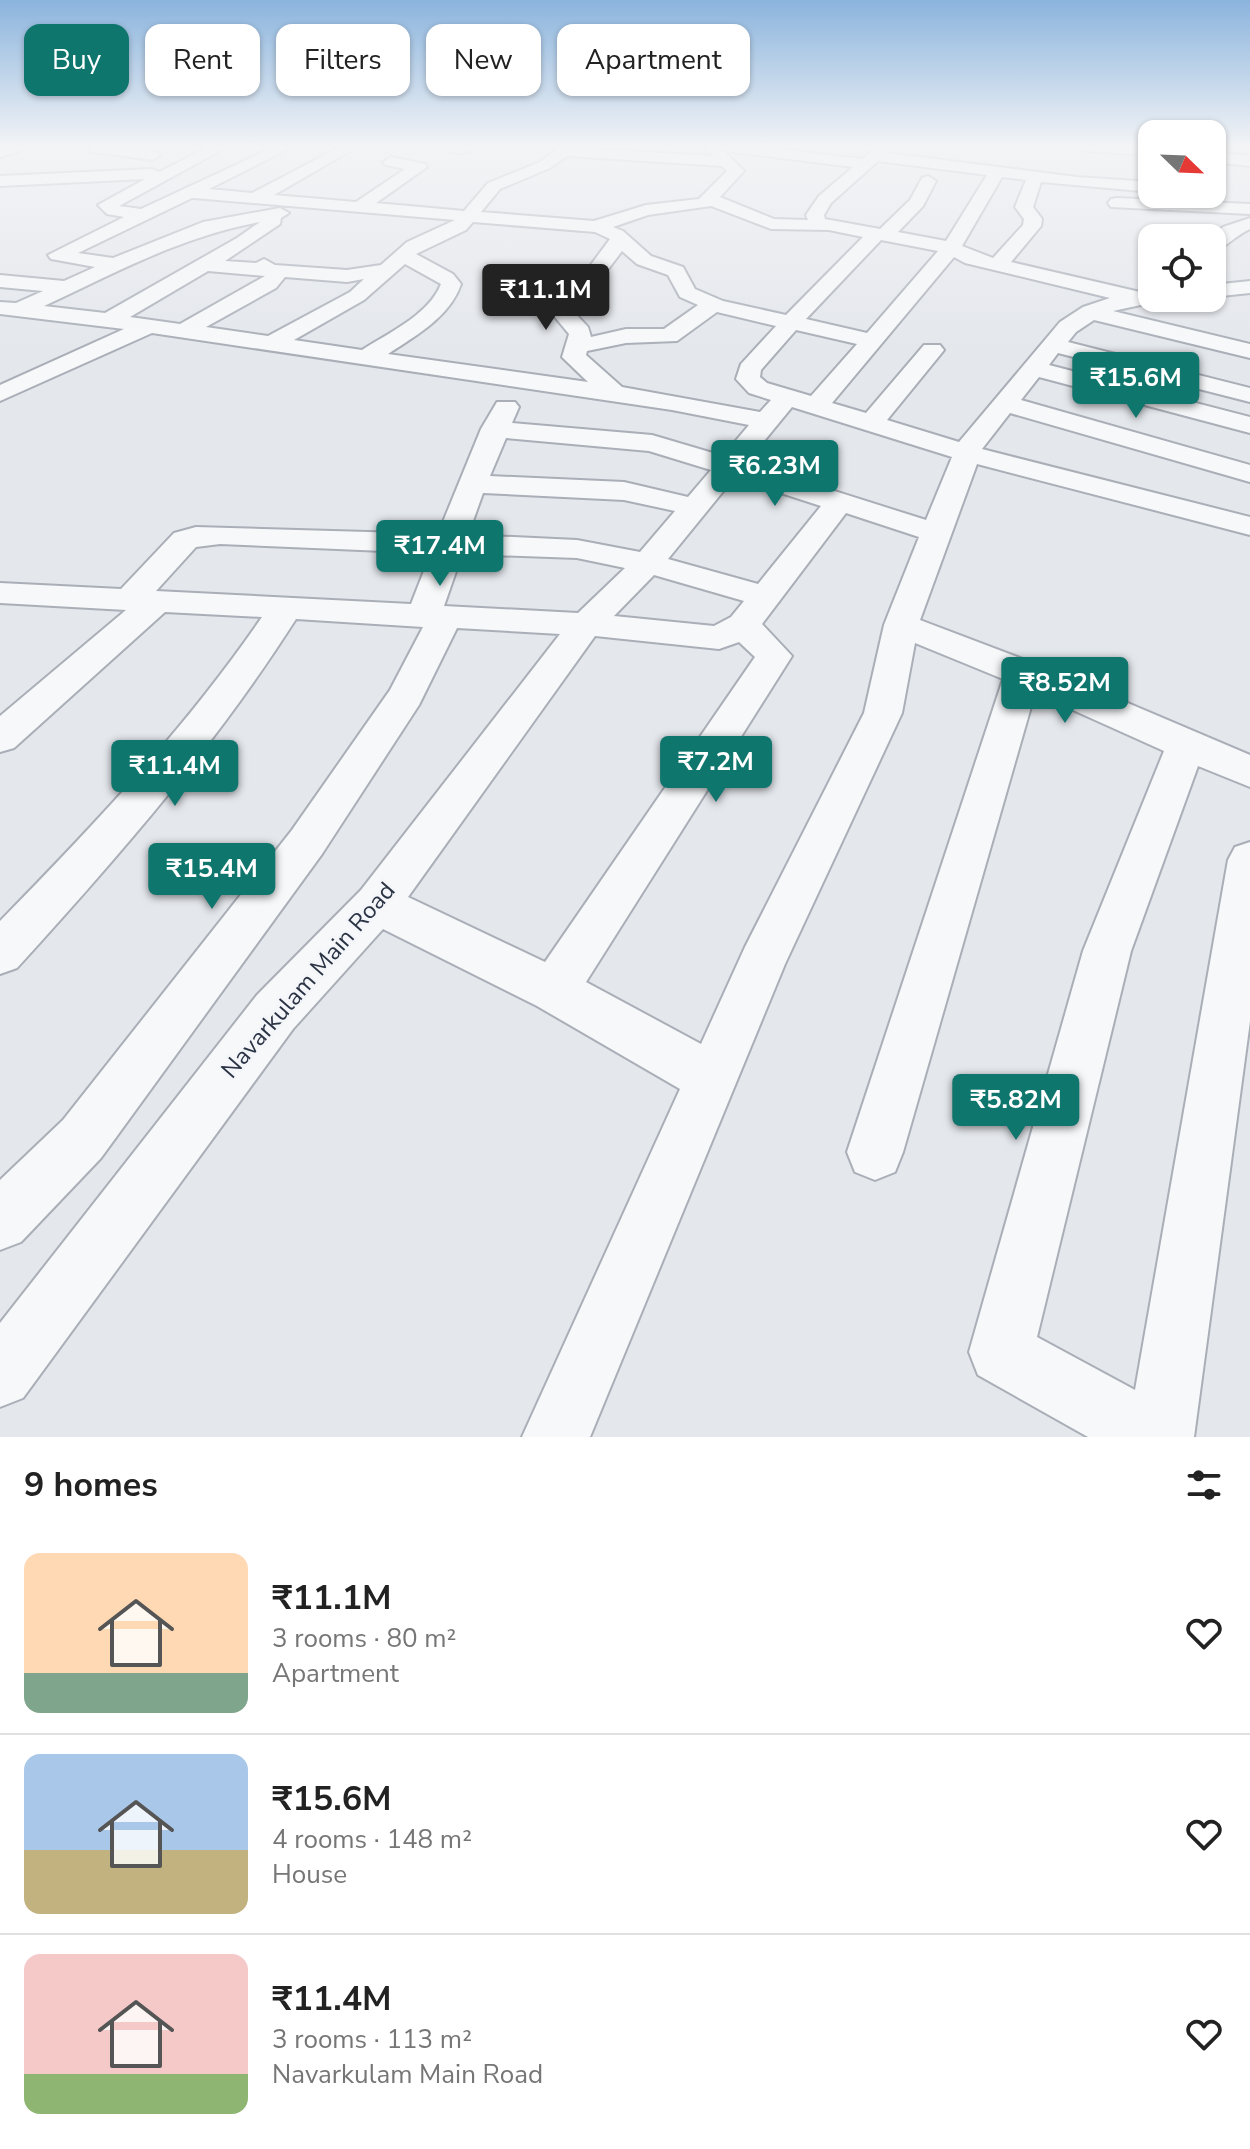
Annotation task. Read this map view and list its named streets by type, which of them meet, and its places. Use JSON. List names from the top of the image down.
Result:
{
  "streets": {
    "street": ["Navarkulam Main Road"]
  },
  "north": "bottom right",
  "page": {
    "chip": [
      "Buy",
      "Rent",
      "Filters",
      "New",
      "Apartment"
    ],
    "price": [
      "₹11.1M",
      "₹15.6M",
      "₹6.23M",
      "₹17.4M",
      "₹8.52M",
      "₹7.2M",
      "₹11.4M",
      "₹15.4M",
      "₹5.82M"
    ],
    "heading": "9 homes",
    "list": [
      {
        "name": "₹11.1M",
        "note": "3 rooms · 80 m² · Apartment"
      },
      {
        "name": "₹15.6M",
        "note": "4 rooms · 148 m² · House"
      },
      {
        "name": "₹11.4M",
        "note": "3 rooms · 113 m² · Navarkulam Main Road"
      }
    ]
  }
}
